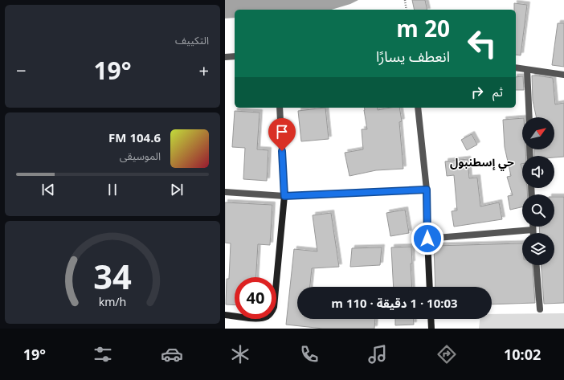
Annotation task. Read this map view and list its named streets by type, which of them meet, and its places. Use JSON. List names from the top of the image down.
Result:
{
  "districts": ["حي إسطنبول"],
  "north": "top right",
  "page": {
    "tile": "التكييف",
    "turn": ["20 m", "انعطف يسارًا"],
    "heat": ["−", "19°", "+"],
    "then": "ثم",
    "song": ["104.6 FM", "الموسيقى"],
    "limit": "40",
    "trip": "10:03 · 1 دقيقة · 110 m",
    "tabs": ["10:02", "19°"],
    "gauge": ["34", "km/h"]
  }
}
